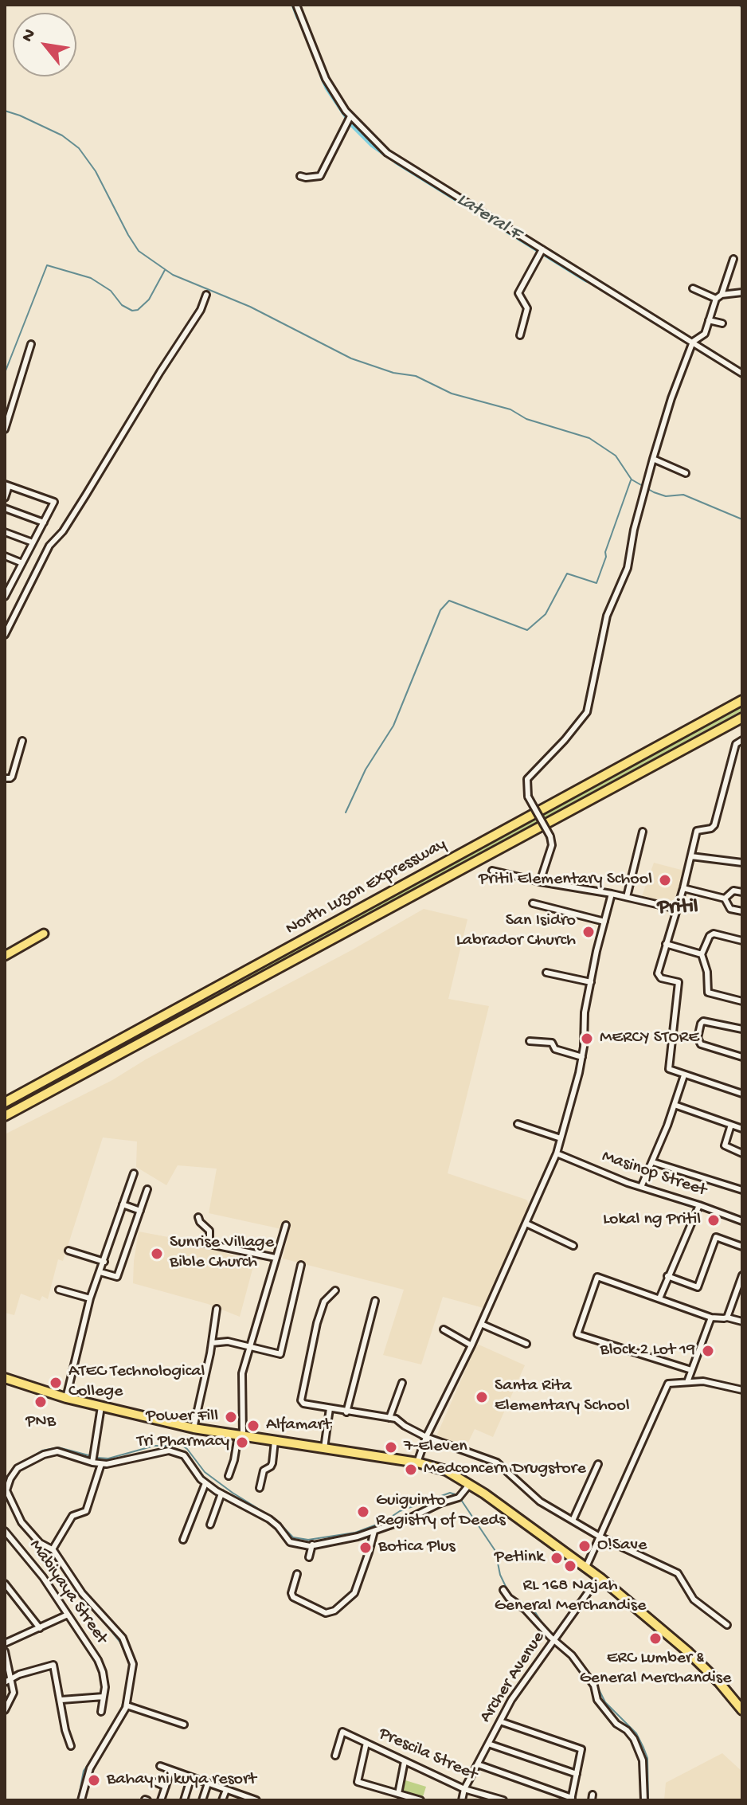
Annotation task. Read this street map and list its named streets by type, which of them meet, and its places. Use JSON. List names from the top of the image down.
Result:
{
  "streets": {
    "highway": ["North Luzon Expressway"],
    "street": [
      "Masinop Street",
      "Mabiyaya Street",
      "Archer Avenue",
      "Prescila Street"
    ]
  },
  "crossings": [
    ["Archer Avenue", "Prescila Street"]
  ],
  "districts": ["Pritil"],
  "water": ["Lateral F"],
  "places": [
    "Pritil Elementary School",
    "San Isidro Labrador Church",
    "MERCY STORE",
    "Lokal ng Pritil",
    "Sunrise Village Bible Church",
    "Block 2 Lot 19",
    "ATEC Technological College",
    "Santa Rita Elementary School",
    "PNB",
    "Power Fill",
    "Alfamart",
    "Tri Pharmacy",
    "7-Eleven",
    "Medconcern Drugstore",
    "Guiguinto Registry of Deeds",
    "O!Save",
    "Botica Plus",
    "Petlink",
    "RL 168 Najah General Merchandise",
    "ERC Lumber & General Merchandise",
    "Bahay ni kuya resort"
  ],
  "north": "top left"
}
